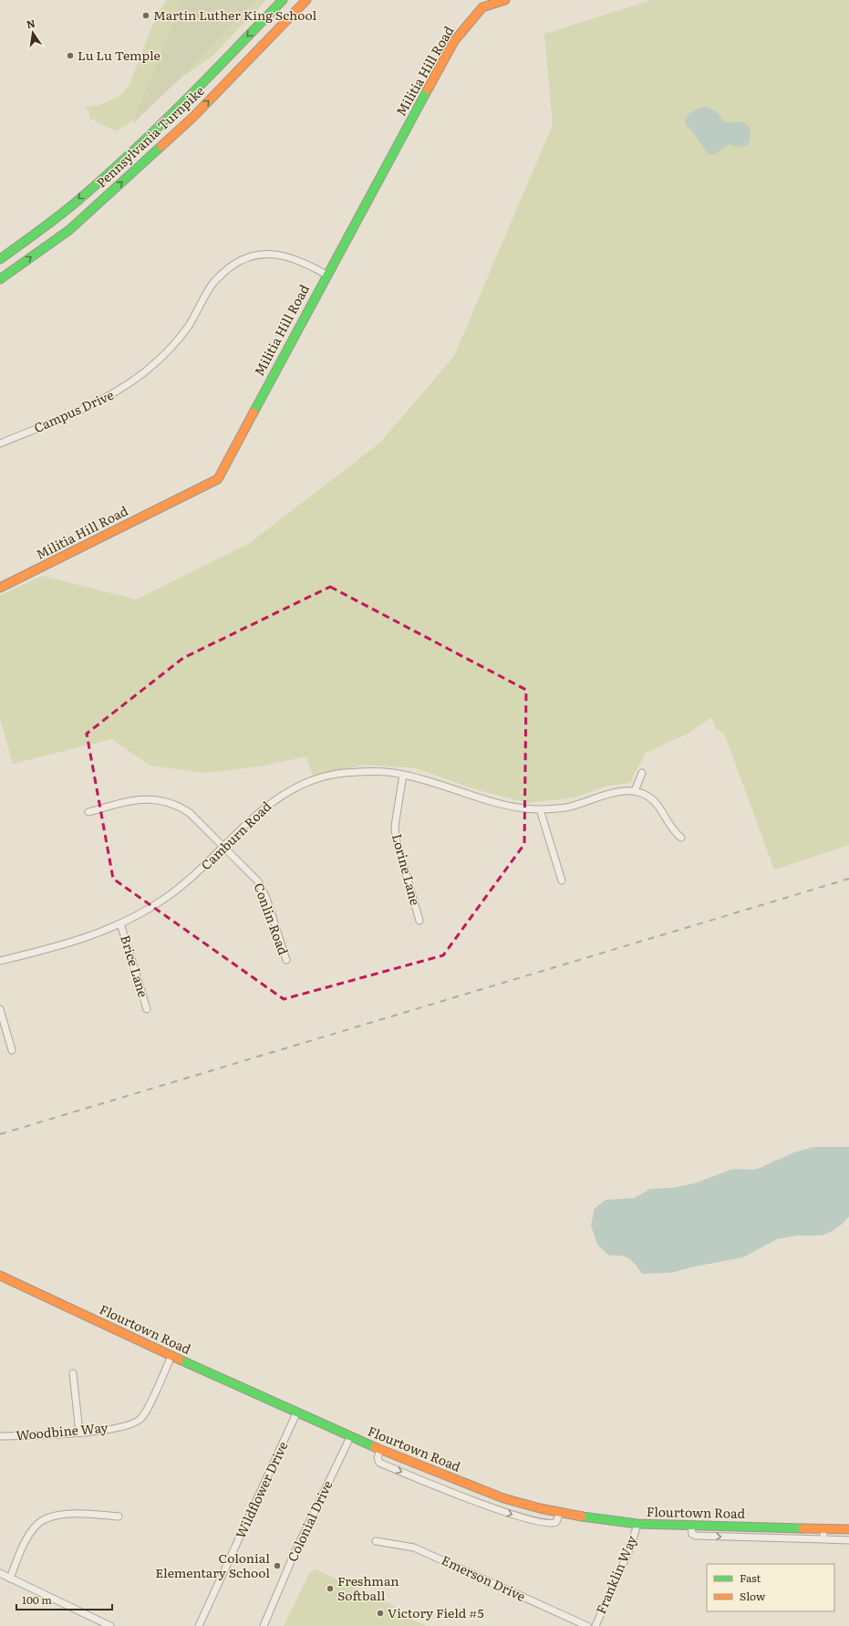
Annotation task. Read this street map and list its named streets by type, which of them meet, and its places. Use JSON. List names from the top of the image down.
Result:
{
  "streets": {
    "main road": ["Militia Hill Road", "Pennsylvania Turnpike", "Flourtown Road"],
    "street": [
      "Campus Drive",
      "Camburn Road",
      "Lorine Lane",
      "Conlin Road",
      "Brice Lane",
      "Woodbine Way",
      "Wildflower Drive",
      "Colonial Drive",
      "Franklin Way",
      "Emerson Drive"
    ]
  },
  "crossings": [
    ["Militia Hill Road", "Campus Drive"],
    ["Camburn Road", "Lorine Lane"],
    ["Camburn Road", "Conlin Road"],
    ["Camburn Road", "Brice Lane"],
    ["Flourtown Road", "Woodbine Way"],
    ["Flourtown Road", "Wildflower Drive"],
    ["Flourtown Road", "Colonial Drive"],
    ["Flourtown Road", "Franklin Way"]
  ],
  "places": [
    "Martin Luther King School",
    "Lu Lu Temple",
    "Colonial Elementary School",
    "Freshman Softball",
    "Victory Field #5"
  ],
  "legend": ["Fast", "Slow"],
  "scale_bar": "100 m",
  "north": "top"
}
